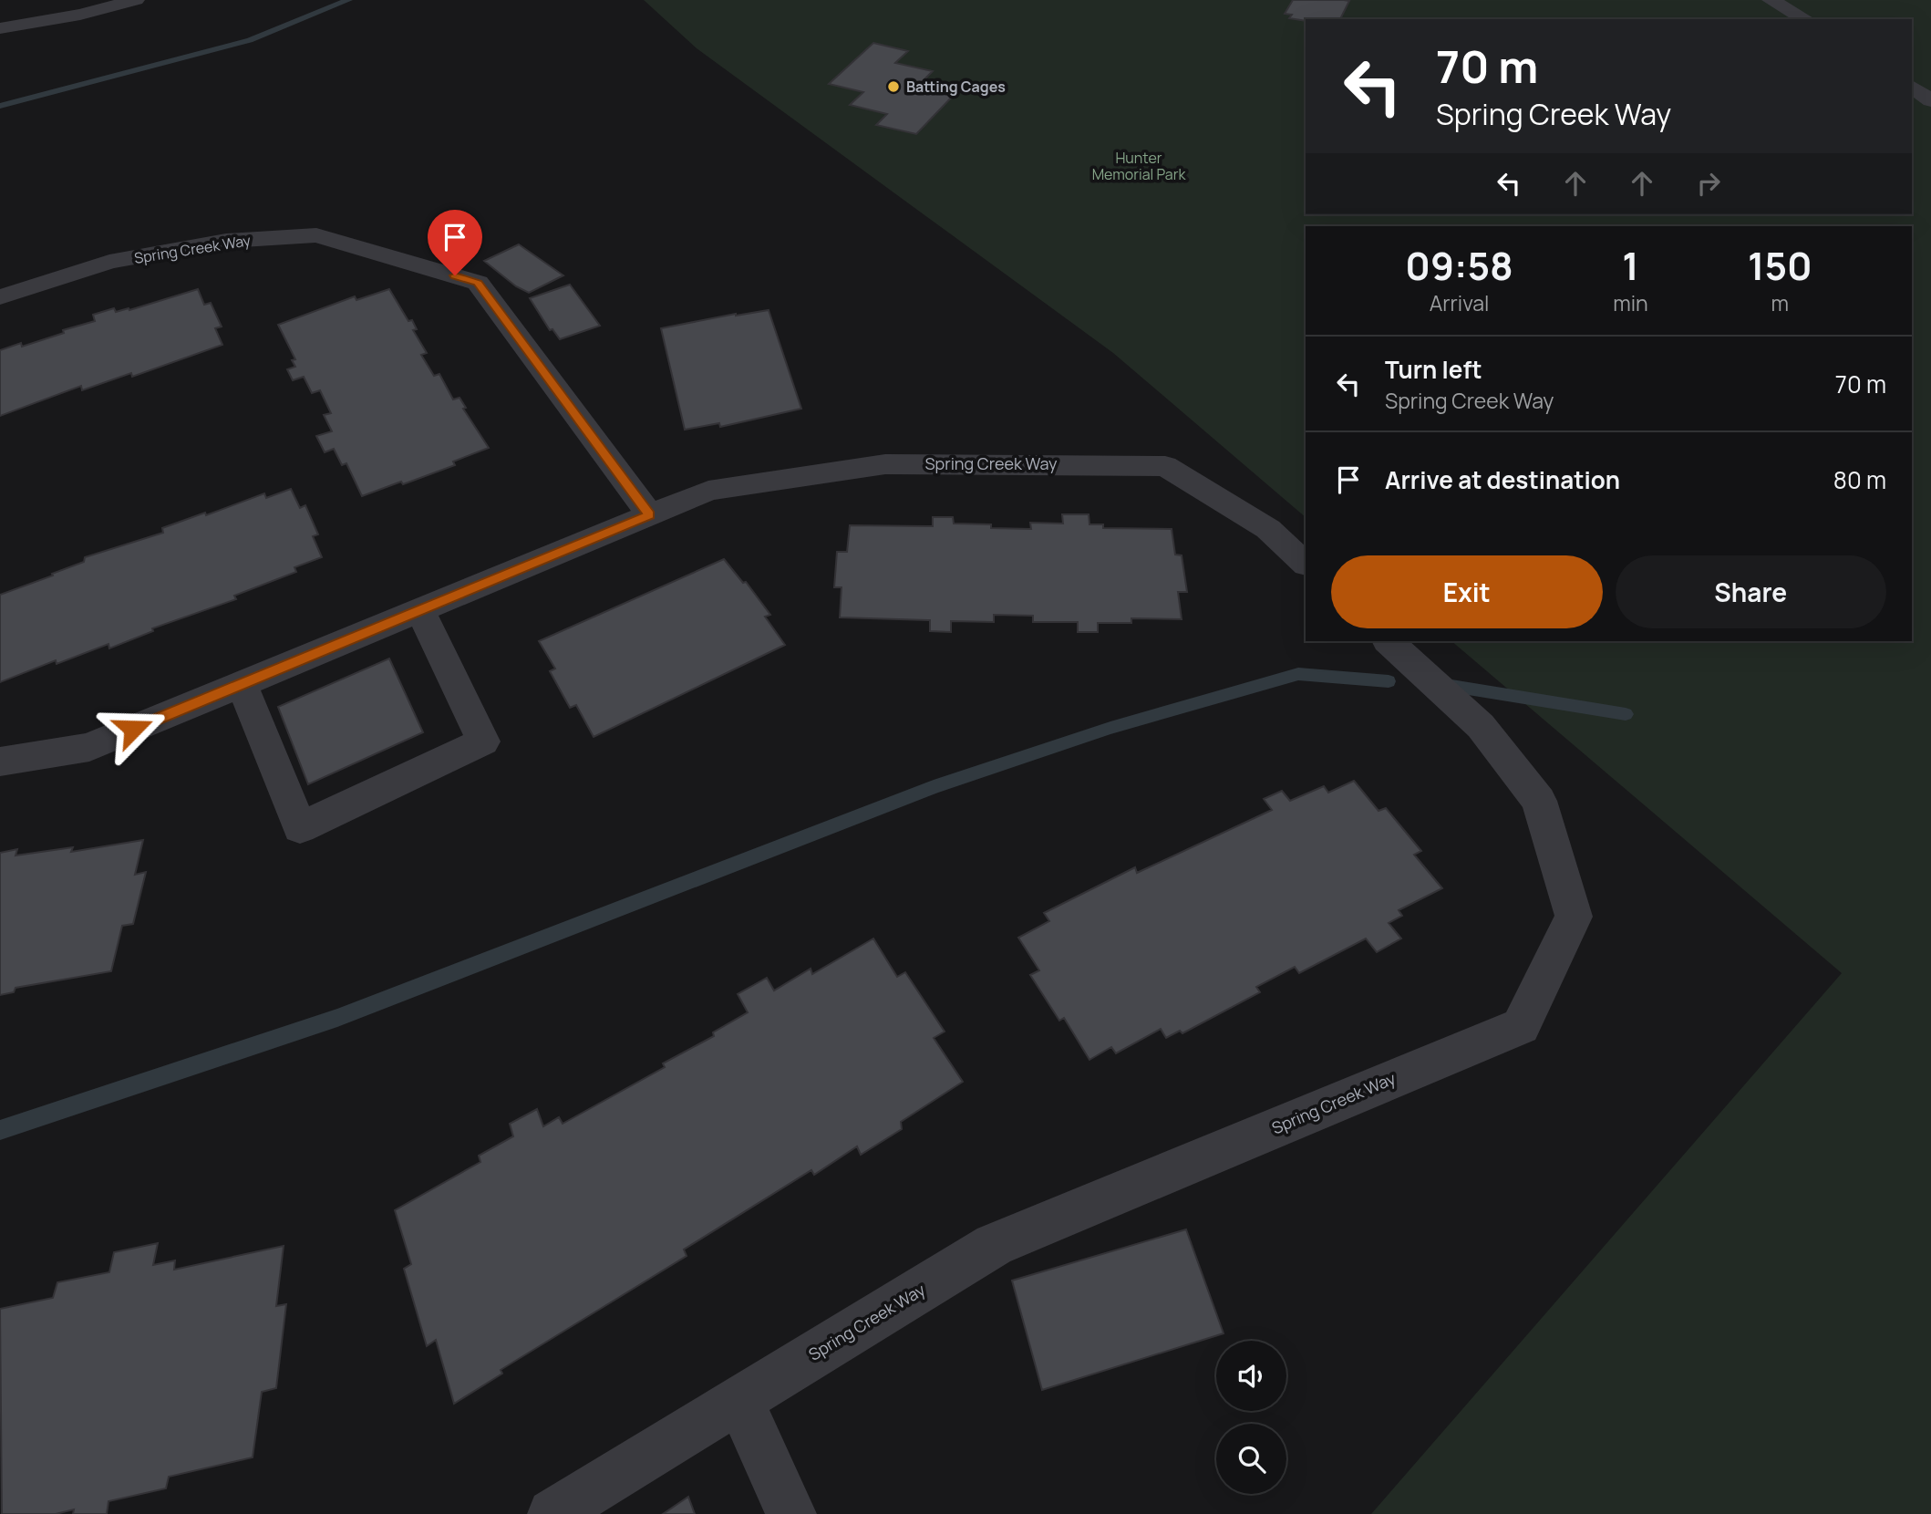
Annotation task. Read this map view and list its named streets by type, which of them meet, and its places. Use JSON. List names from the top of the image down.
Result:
{
  "streets": {
    "street": ["Spring Creek Way"]
  },
  "parks": ["Hunter Memorial Park"],
  "places": ["Batting Cages"],
  "page": {
    "turn": ["70 m", "Spring Creek Way"],
    "eta": [
      "09:58",
      "Arrival",
      "1",
      "min",
      "150",
      "m"
    ],
    "list": [
      {
        "name": "Turn left",
        "note": "Spring Creek Way",
        "value": "70 m"
      },
      {
        "name": "Arrive at destination",
        "value": "80 m"
      }
    ],
    "buttons": ["Exit", "Share"]
  }
}
